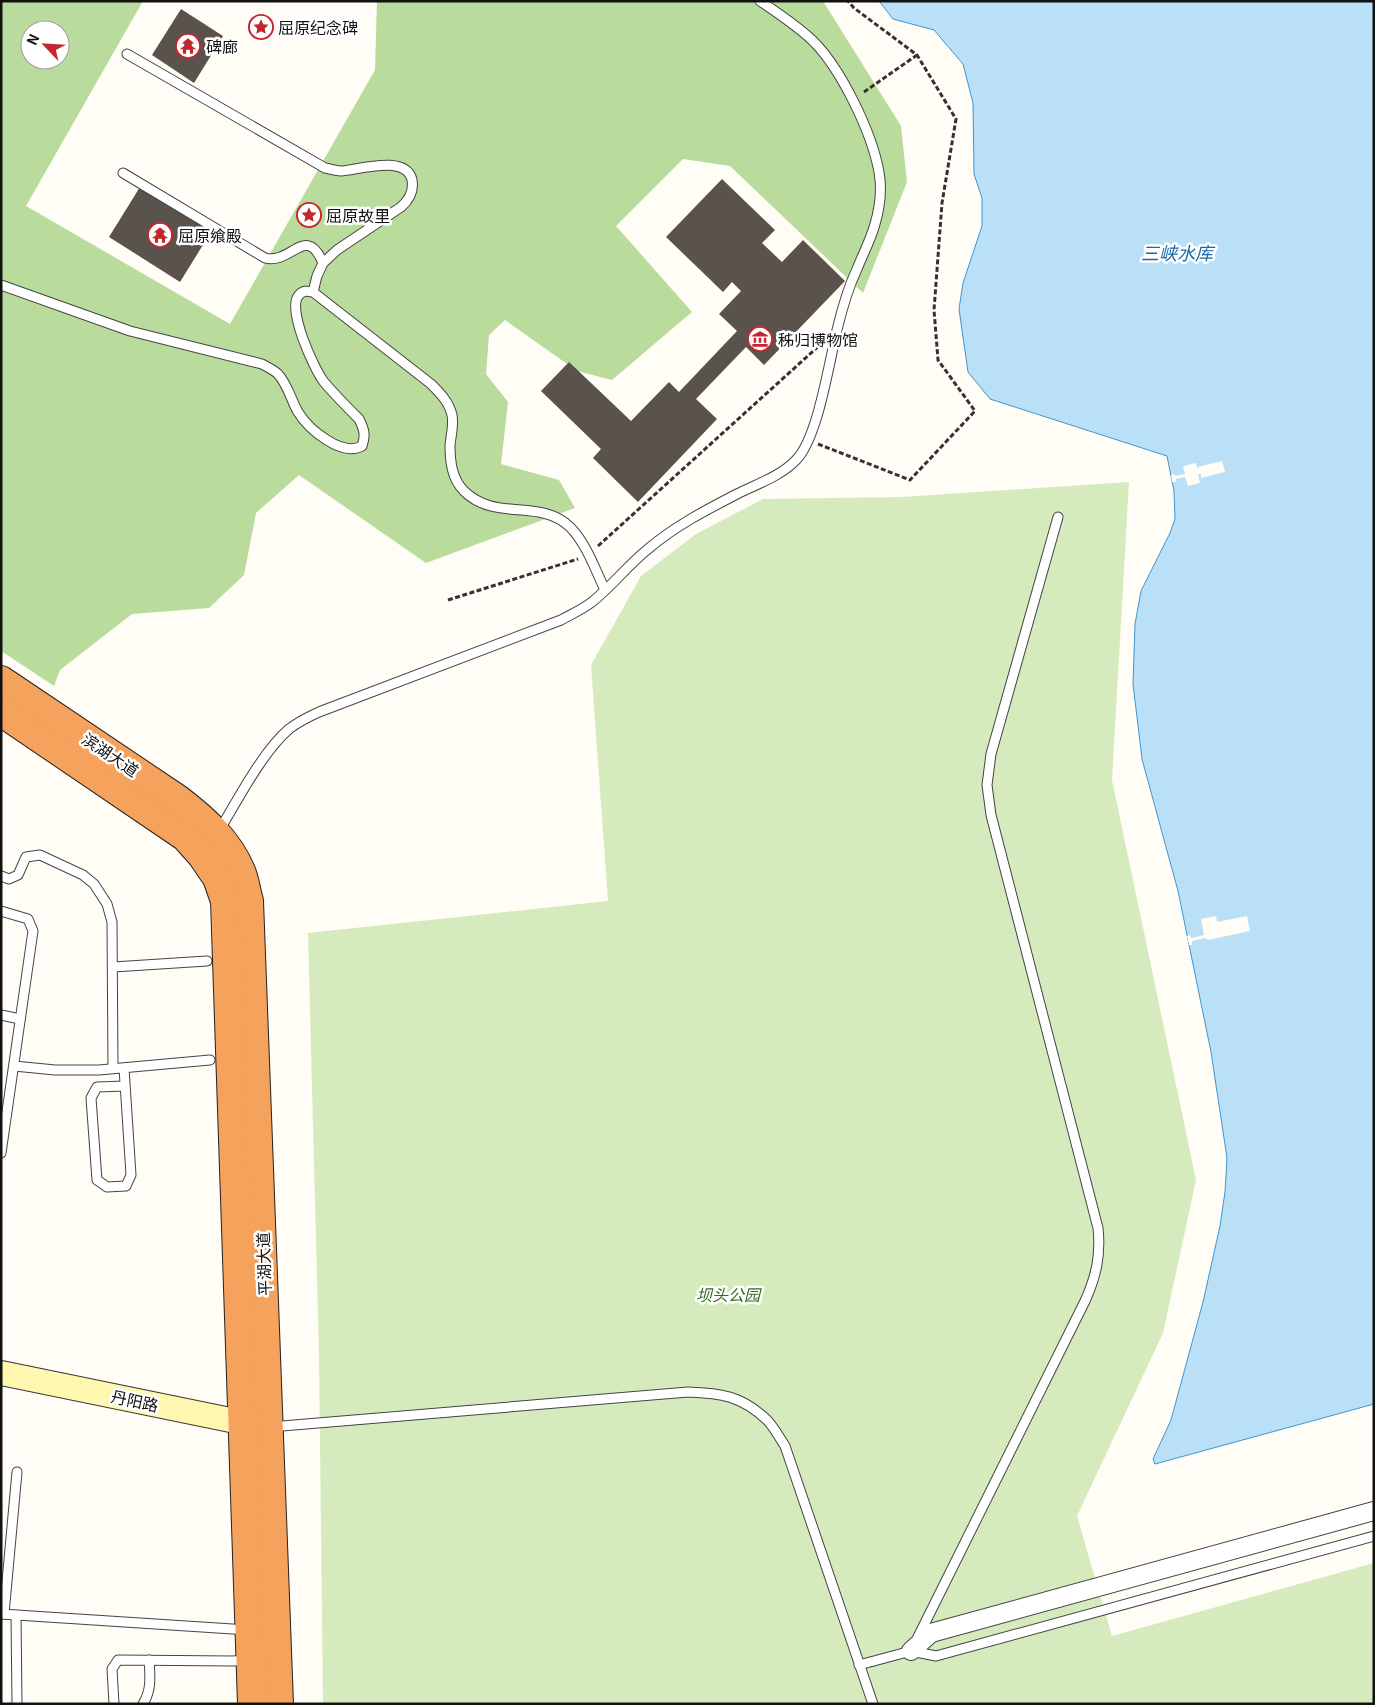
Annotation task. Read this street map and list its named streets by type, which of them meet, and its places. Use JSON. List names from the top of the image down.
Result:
{
  "streets": {
    "highway": ["滨湖大道", "平湖大道"],
    "main road": ["丹阳路"]
  },
  "crossings": [
    ["滨湖大道", "平湖大道"],
    ["平湖大道", "丹阳路"]
  ],
  "water": ["三峡水库"],
  "parks": ["坝头公园"],
  "places": {
    "place": ["屈原纪念碑", "屈原故里"],
    "temple": ["碑廊", "屈原飨殿"],
    "museum": ["秭归博物馆"]
  },
  "north": "top left"
}
